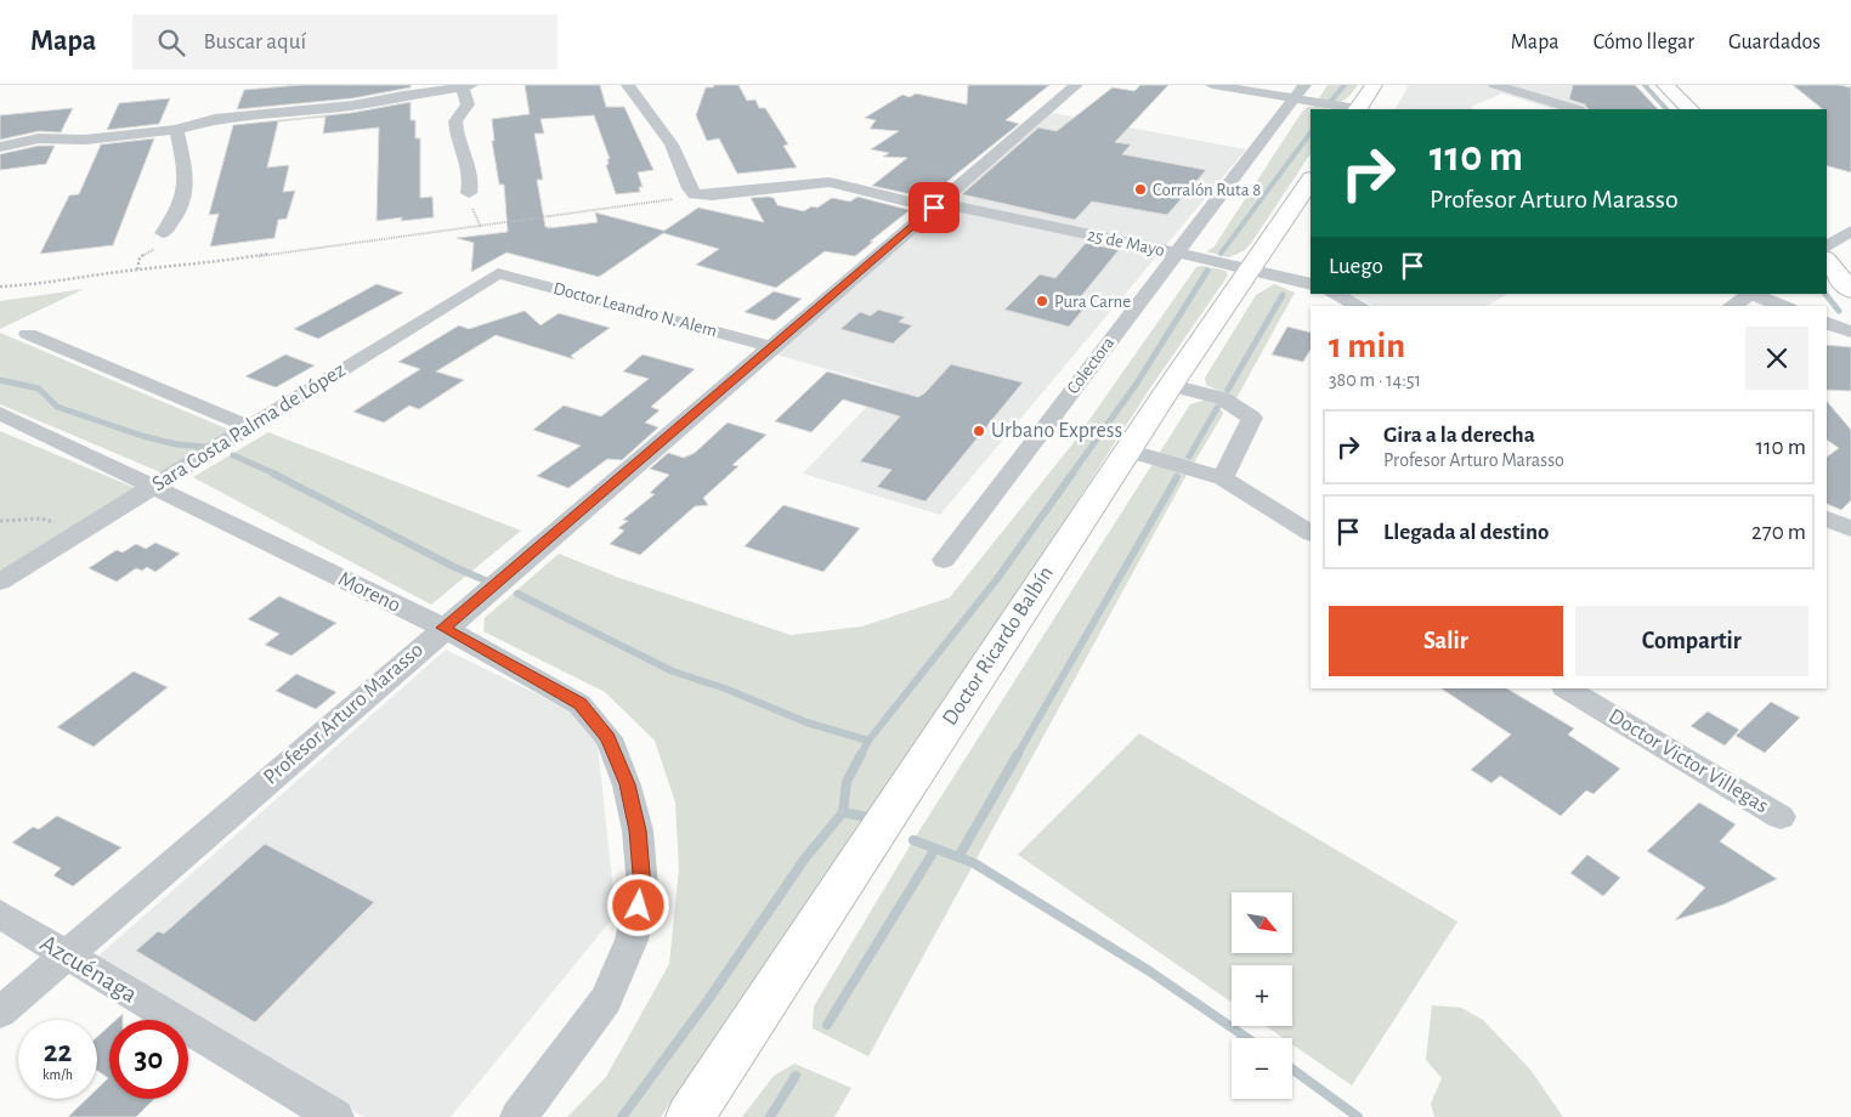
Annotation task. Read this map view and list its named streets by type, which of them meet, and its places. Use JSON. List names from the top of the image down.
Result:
{
  "streets": {
    "main road": ["Doctor Ricardo Balbín"],
    "street": [
      "25 de Mayo",
      "Doctor Leandro N. Alem",
      "Colectora",
      "Sara Costa Palma de López",
      "Moreno",
      "Profesor Arturo Marasso",
      "Doctor Victor Villegas",
      "Azcuénaga"
    ]
  },
  "crossings": [
    ["25 de Mayo", "Colectora"],
    ["25 de Mayo", "Doctor Ricardo Balbín"],
    ["25 de Mayo", "Profesor Arturo Marasso"],
    ["Doctor Leandro N. Alem", "Sara Costa Palma de López"],
    ["Doctor Leandro N. Alem", "Profesor Arturo Marasso"],
    ["Sara Costa Palma de López", "Moreno"],
    ["Moreno", "Profesor Arturo Marasso"],
    ["Profesor Arturo Marasso", "Azcuénaga"]
  ],
  "places": ["Corralón Ruta 8", "Pura Carne", "Urbano Express"],
  "north": "bottom right",
  "page": {
    "header": "Mapa",
    "search": "Buscar aquí",
    "nav": ["Mapa", "Cómo llegar", "Guardados"],
    "turn": ["110 m", "Profesor Arturo Marasso"],
    "then": "Luego",
    "heading": ["1 min", "380 m · 14:51"],
    "list": [
      {
        "name": "Gira a la derecha",
        "note": "Profesor Arturo Marasso",
        "value": "110 m"
      },
      {
        "name": "Llegada al destino",
        "value": "270 m"
      }
    ],
    "buttons": ["Salir", "Compartir"],
    "map_buttons": ["+", "−"],
    "speed": "22 km/h",
    "limit": "30"
  }
}
